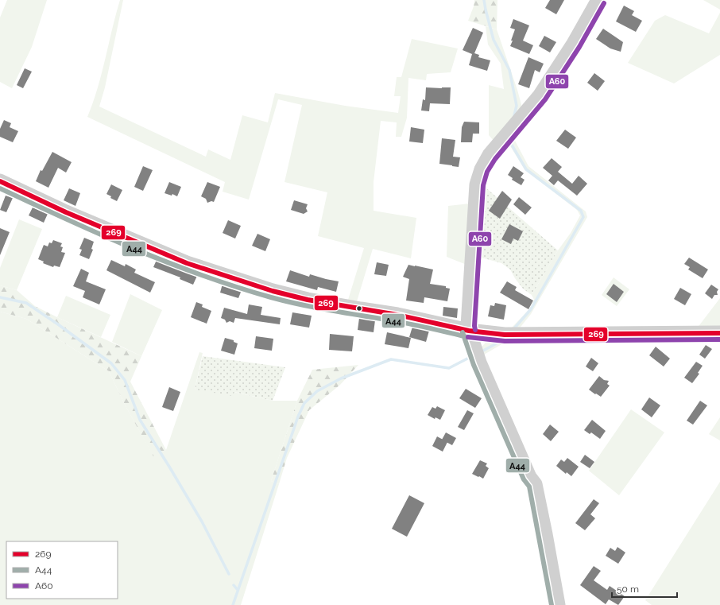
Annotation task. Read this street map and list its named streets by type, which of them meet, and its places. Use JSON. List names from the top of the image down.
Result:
{
  "lines": ["transit line A60", "transit line 269", "transit line A44"],
  "legend": ["269", "A44", "A60"],
  "scale_bar": "50 m"
}
